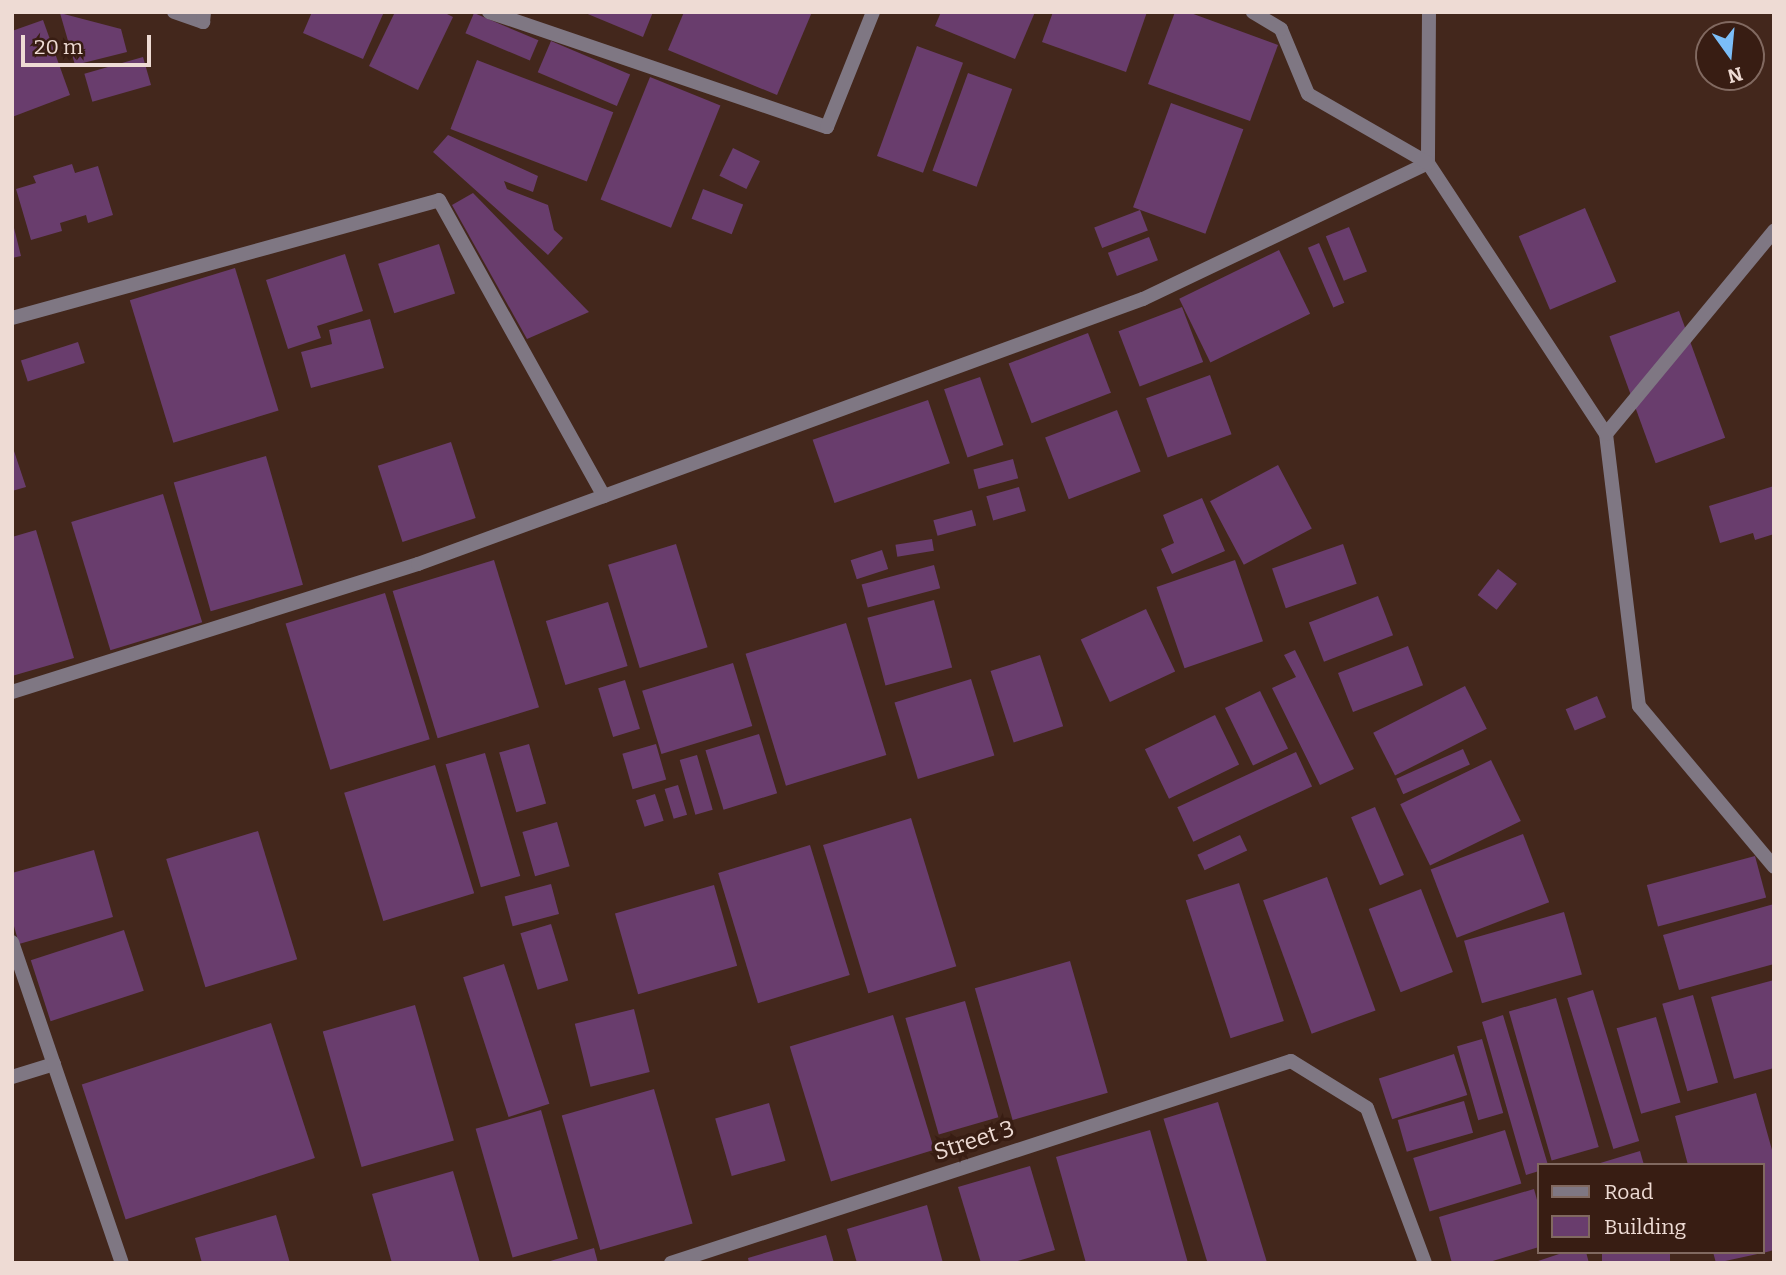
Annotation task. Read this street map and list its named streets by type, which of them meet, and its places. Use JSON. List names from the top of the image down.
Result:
{
  "streets": {
    "street": ["Street 3"]
  },
  "legend": ["Road", "Building"],
  "scale_bar": "20 m",
  "north": "bottom"
}
